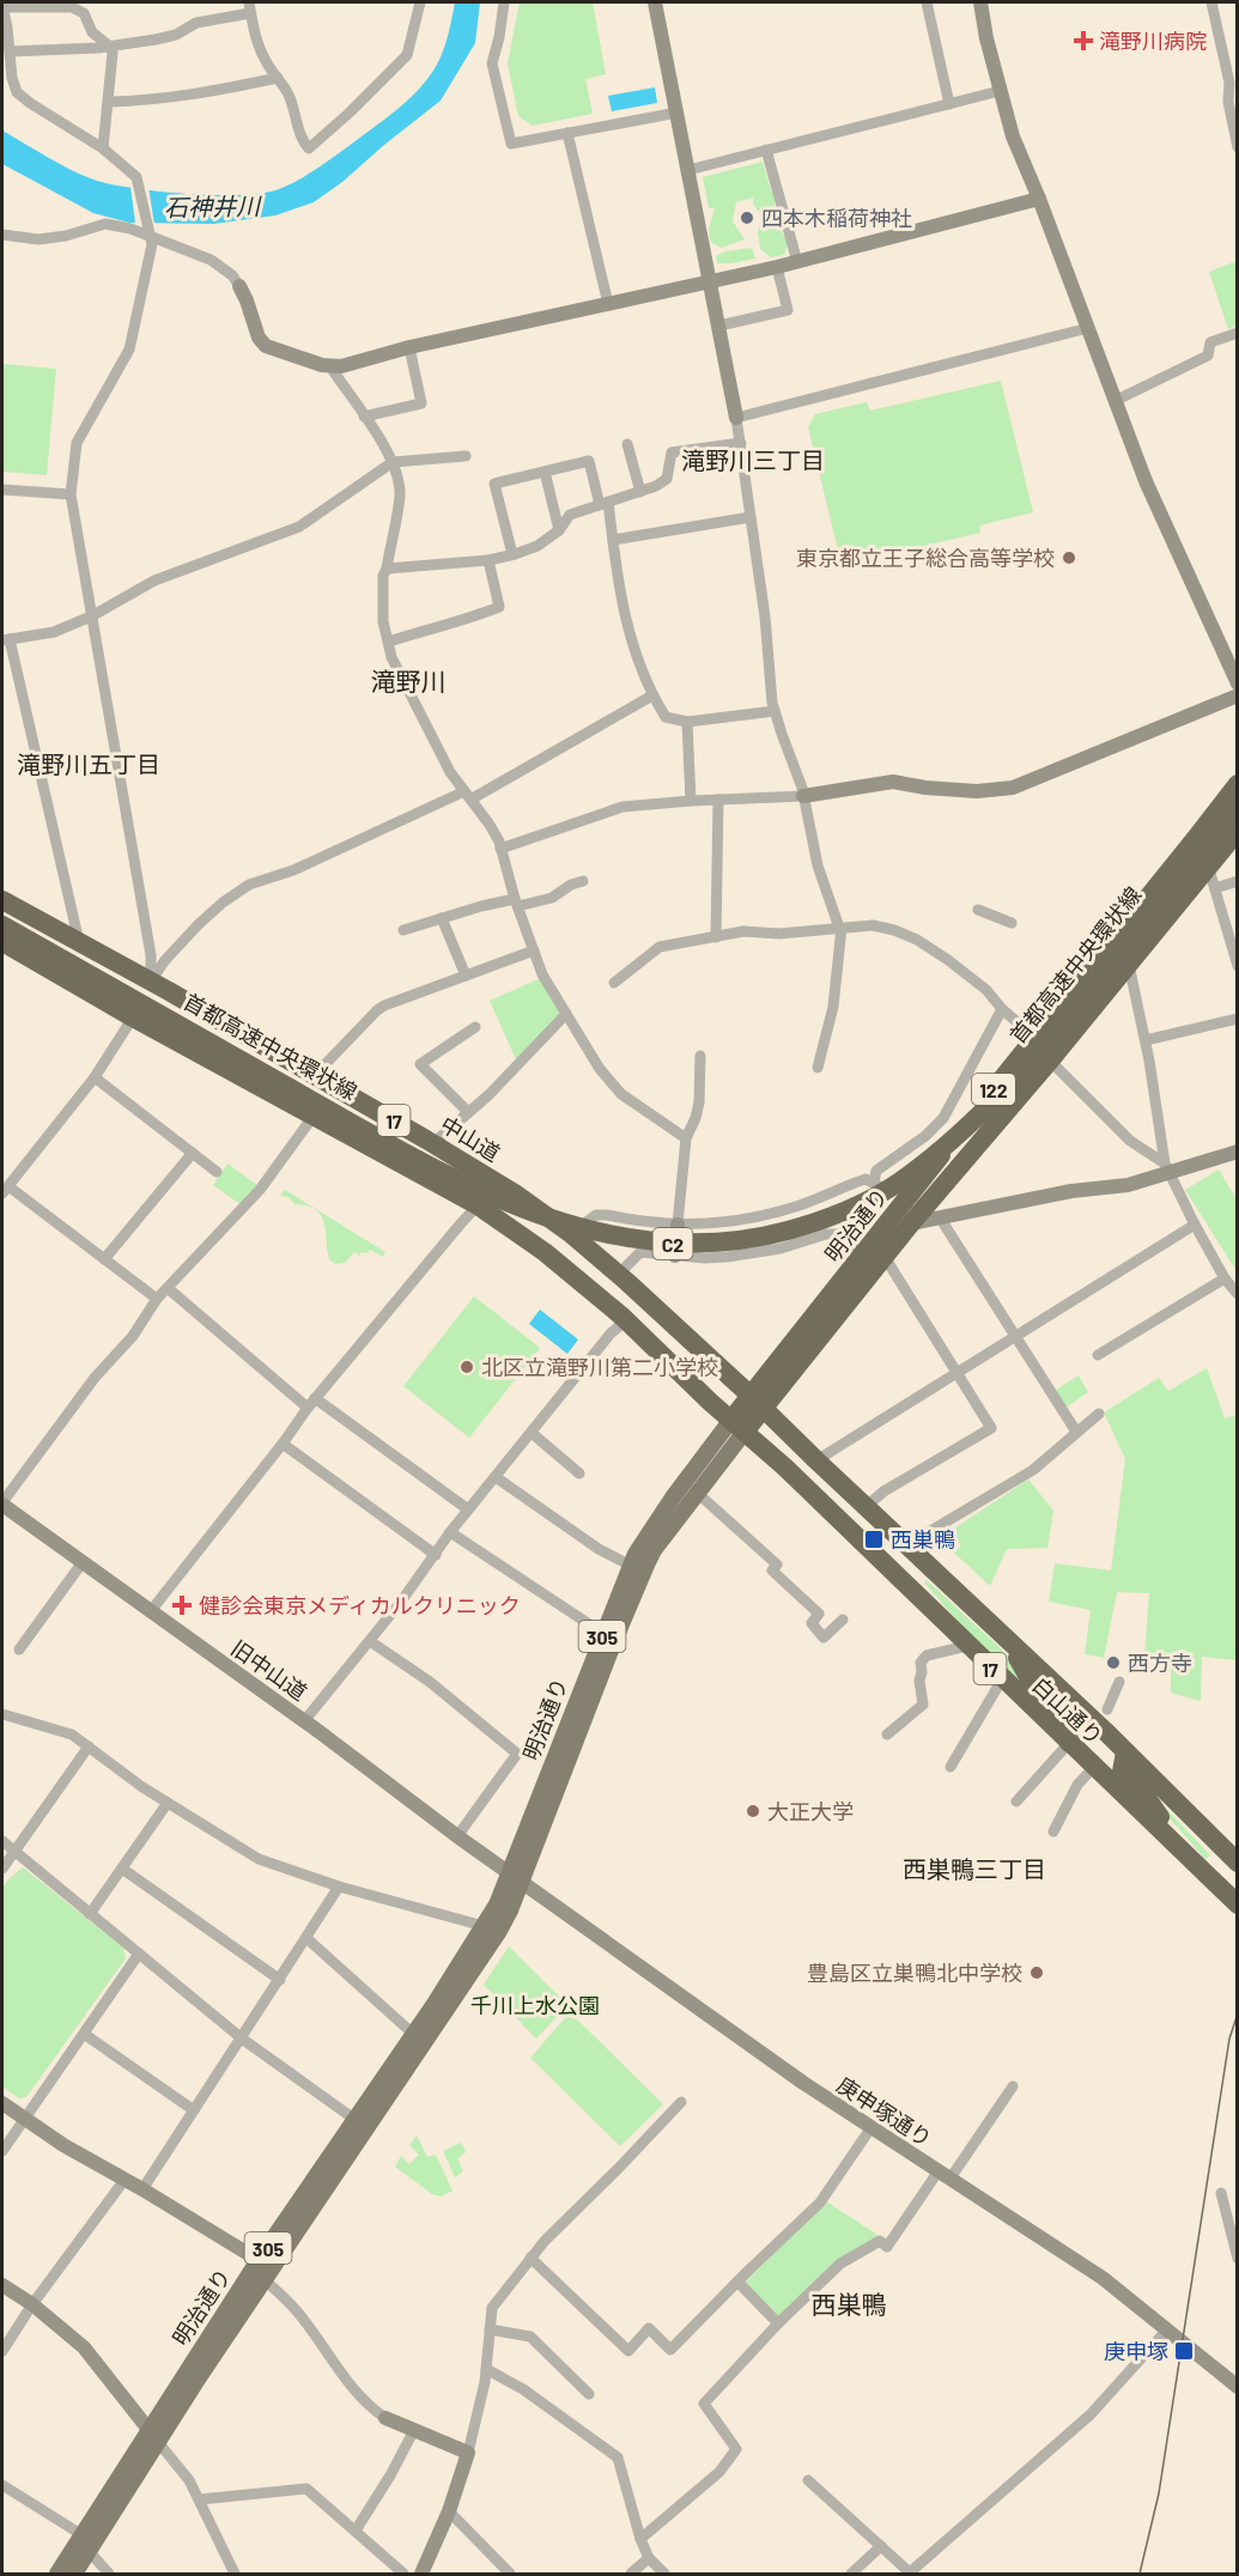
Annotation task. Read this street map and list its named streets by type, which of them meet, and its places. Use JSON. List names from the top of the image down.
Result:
{
  "streets": {
    "highway": [
      "首都高速中央環状線",
      "122",
      "17",
      "中山道",
      "明治通り",
      "C2",
      "白山通り"
    ],
    "main road": ["305"],
    "street": ["旧中山道", "庚申塚通り"]
  },
  "crossings": [
    ["17", "白山通り"],
    ["中山道", "明治通り"],
    ["中山道", "白山通り"],
    ["明治通り", "旧中山道"],
    ["明治通り", "白山通り"],
    ["明治通り", "庚申塚通り"],
    ["旧中山道", "庚申塚通り"]
  ],
  "districts": [
    "滝野川三丁目",
    "滝野川",
    "滝野川五丁目",
    "西巣鴨三丁目",
    "西巣鴨"
  ],
  "water": ["石神井川"],
  "parks": ["千川上水公園"],
  "places": {
    "health": ["滝野川病院", "健診会東京メディカルクリニック"],
    "other": [
      "四本木稲荷神社",
      "東京都立王子総合高等学校",
      "北区立滝野川第二小学校",
      "西方寺",
      "大正大学",
      "豊島区立巣鴨北中学校"
    ],
    "transit": ["西巣鴨", "庚申塚"]
  }
}
